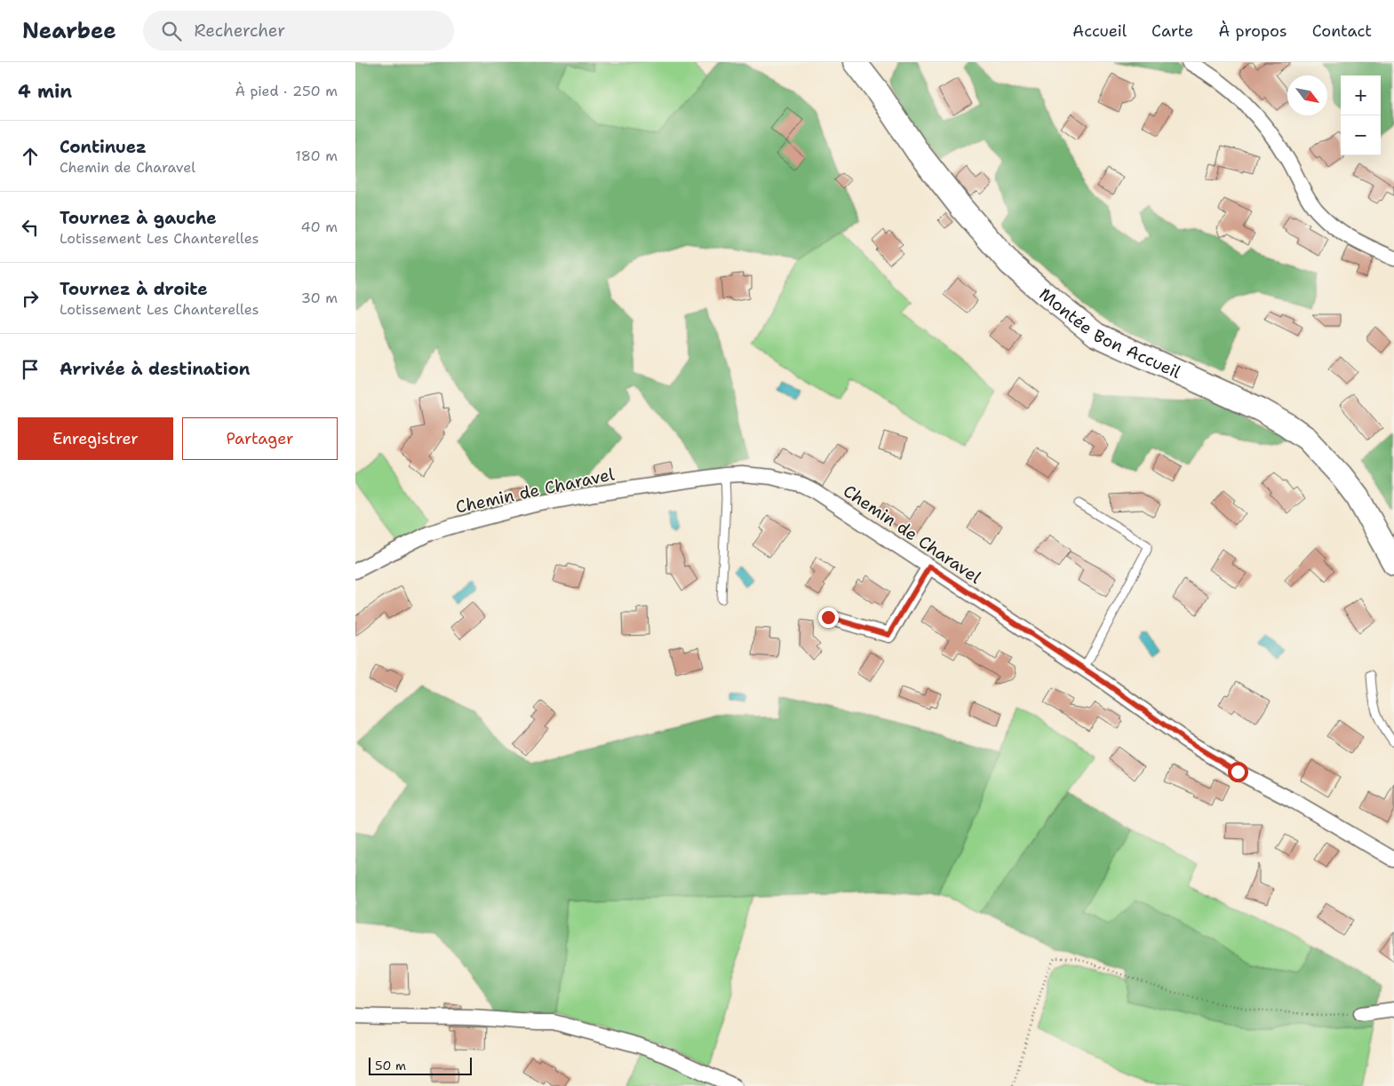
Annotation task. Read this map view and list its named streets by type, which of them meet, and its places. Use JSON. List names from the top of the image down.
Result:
{
  "streets": {
    "main road": ["Montée Bon Accueil"],
    "street": ["Chemin de Charavel"]
  },
  "scale_bar": "50 m",
  "north": "bottom right",
  "page": {
    "header": "Nearbee",
    "search": "Rechercher",
    "nav": [
      "Accueil",
      "Carte",
      "À propos",
      "Contact"
    ],
    "heading": ["4 min", "À pied · 250 m"],
    "map_buttons": ["+", "−"],
    "list": [
      ["Continuez", "Chemin de Charavel", "180 m"],
      ["Tournez à gauche", "Lotissement Les Chanterelles", "40 m"],
      ["Tournez à droite", "Lotissement Les Chanterelles", "30 m"],
      "Arrivée à destination"
    ],
    "buttons": ["Enregistrer", "Partager"],
    "scale": "50 m"
  }
}
